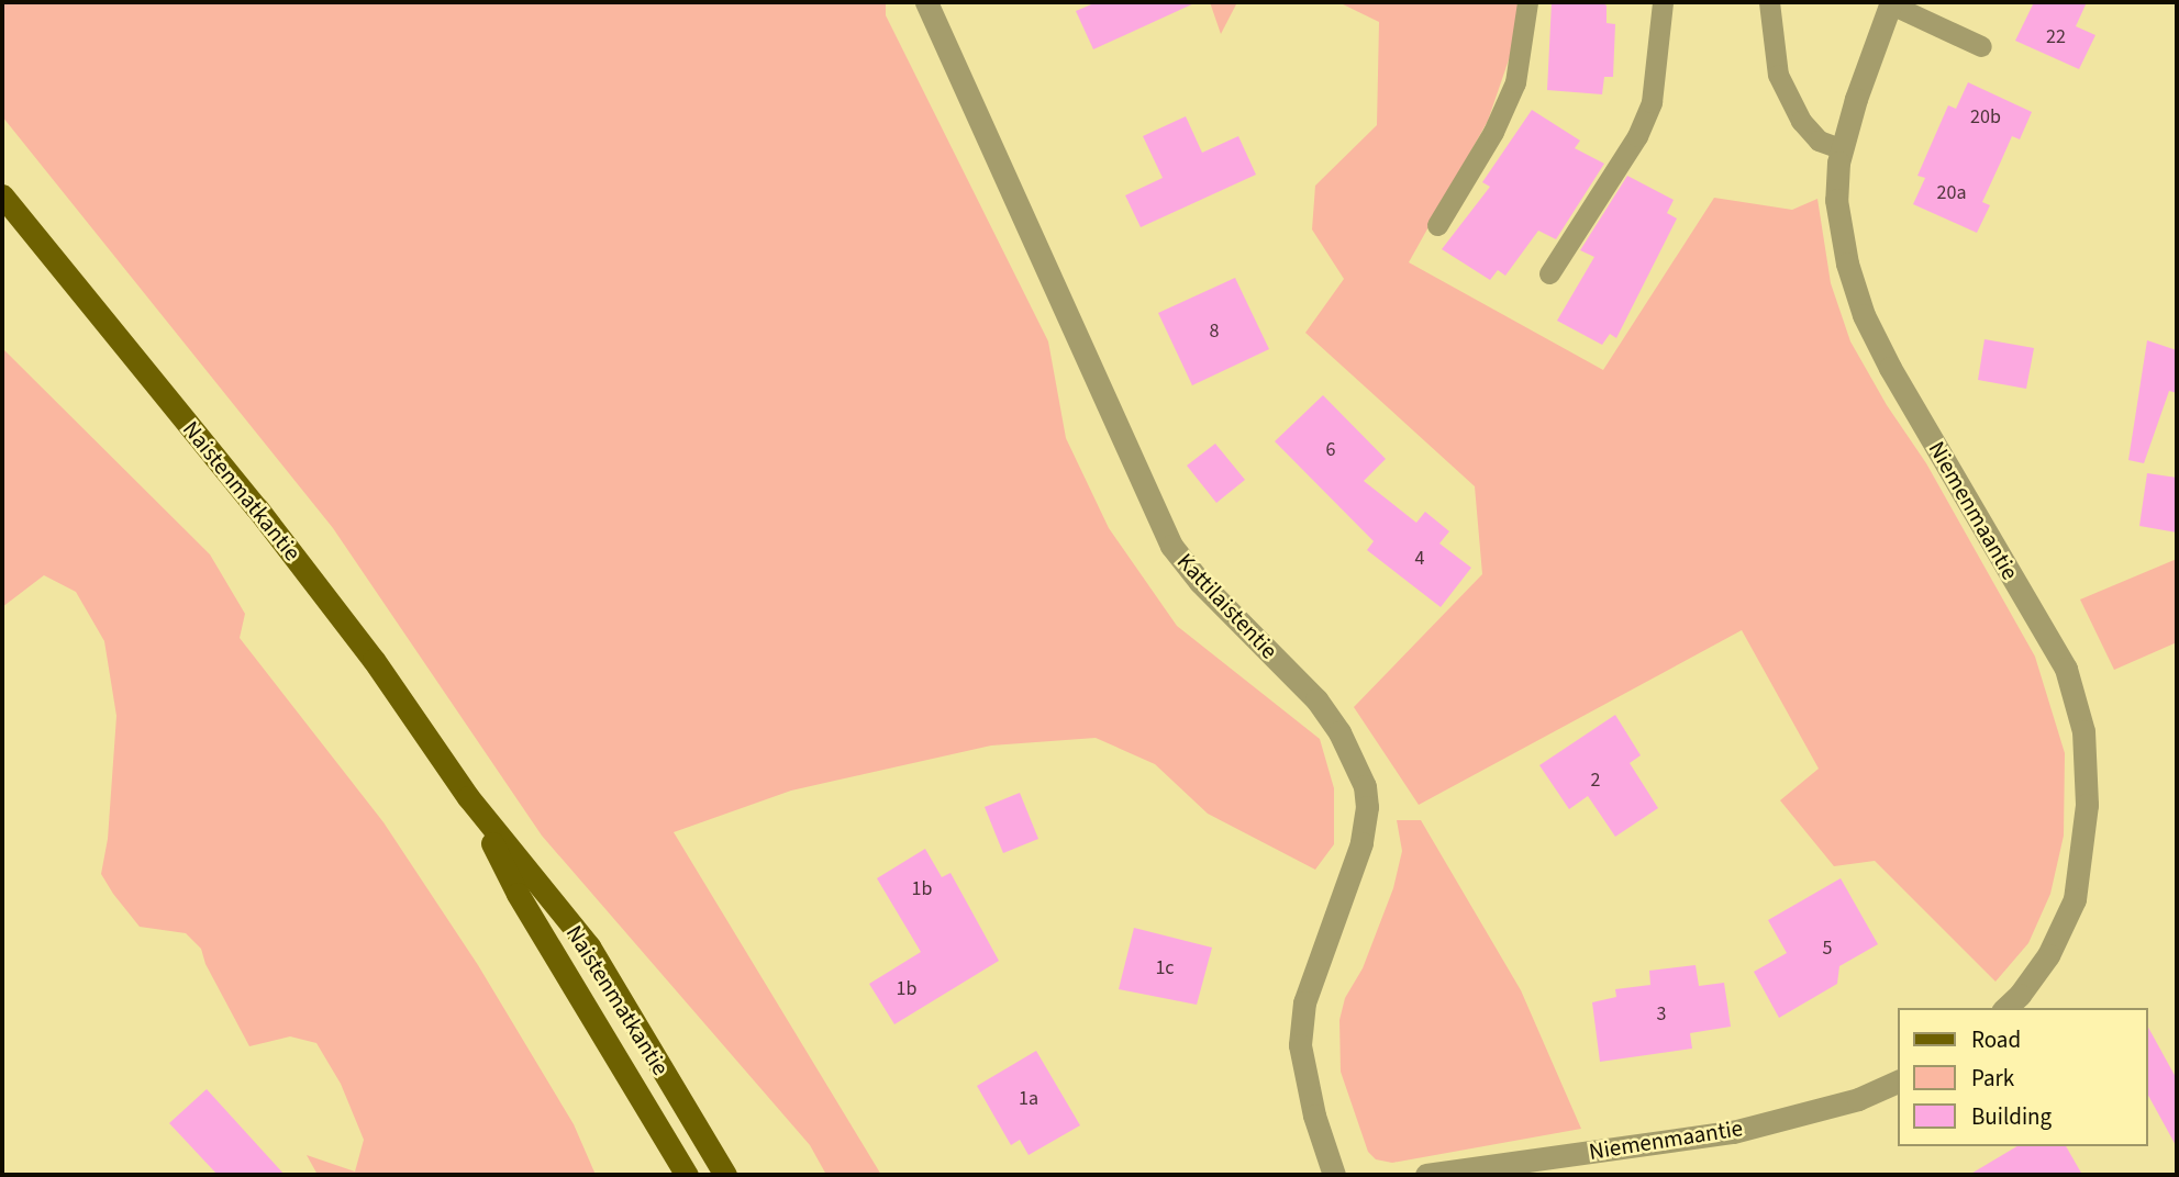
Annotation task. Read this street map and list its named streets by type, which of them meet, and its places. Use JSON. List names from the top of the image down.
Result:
{
  "streets": {
    "main road": ["Naistenmatkantie"],
    "street": ["Niemenmaantie", "Kattilaistentie"]
  },
  "house_numbers": [
    "22",
    "20b",
    "20a",
    "8",
    "6",
    "4",
    "2",
    "1b",
    "5",
    "1c",
    "1b",
    "3",
    "1a"
  ],
  "legend": ["Road", "Park", "Building"]
}
